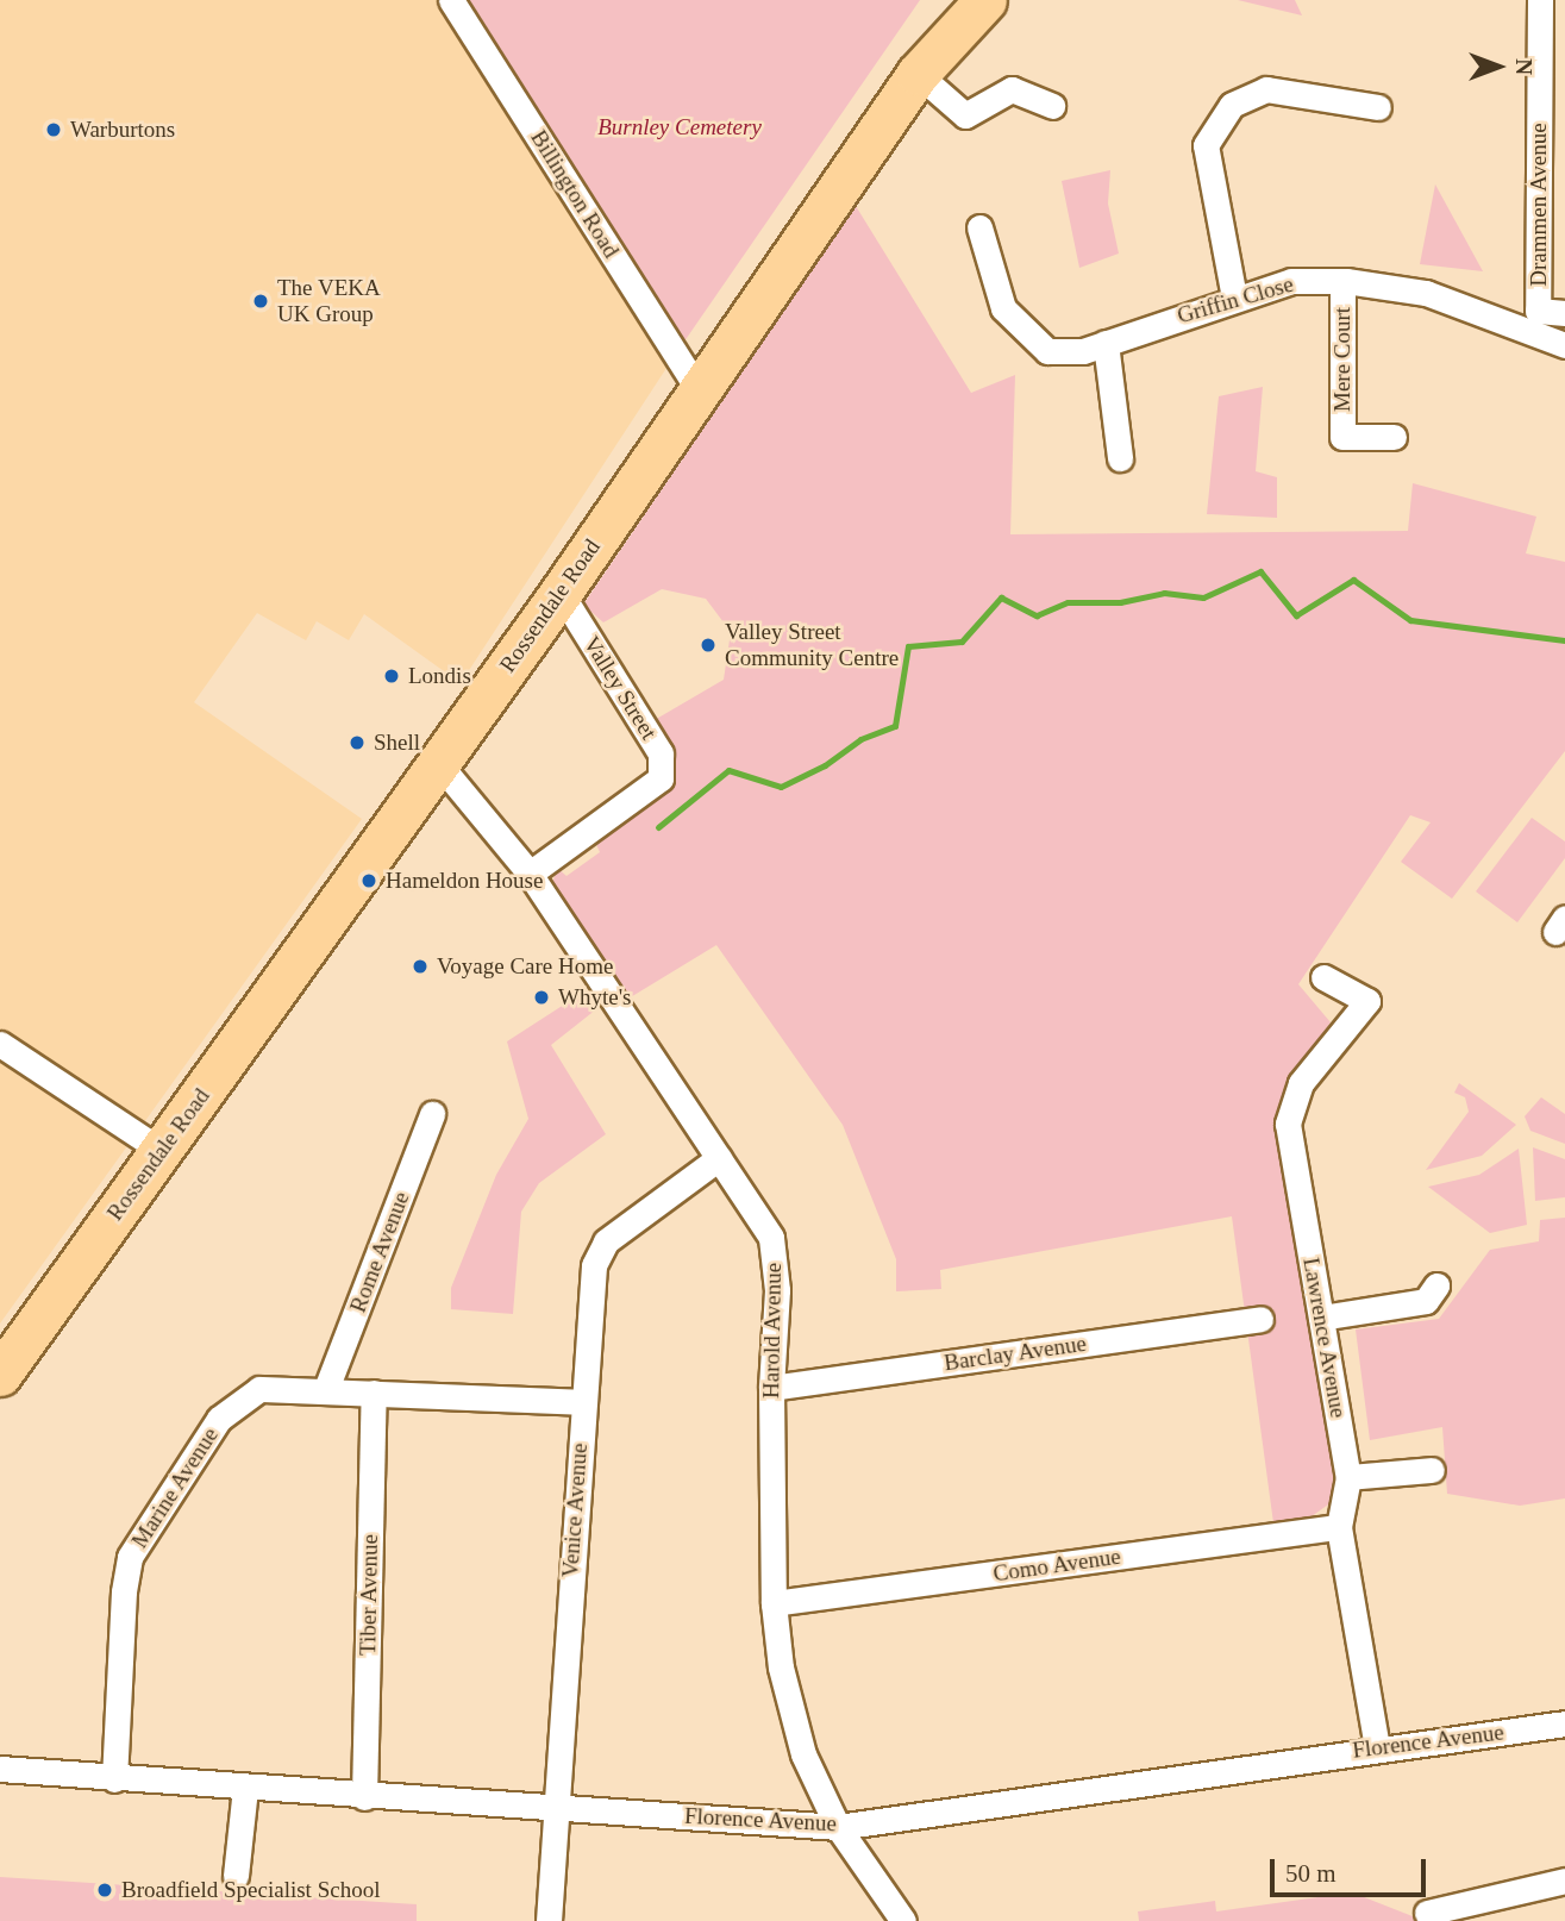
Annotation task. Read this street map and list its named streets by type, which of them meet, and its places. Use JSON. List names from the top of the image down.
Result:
{
  "streets": {
    "highway": ["Rossendale Road"],
    "street": [
      "Billington Road",
      "Drammen Avenue",
      "Griffin Close",
      "Mere Court",
      "Valley Street",
      "Rome Avenue",
      "Harold Avenue",
      "Lawrence Avenue",
      "Barclay Avenue",
      "Marine Avenue",
      "Venice Avenue",
      "Como Avenue",
      "Tiber Avenue",
      "Florence Avenue"
    ]
  },
  "crossings": [
    ["Billington Road", "Rossendale Road"],
    ["Griffin Close", "Mere Court"],
    ["Rossendale Road", "Valley Street"],
    ["Rossendale Road", "Harold Avenue"],
    ["Valley Street", "Harold Avenue"],
    ["Rome Avenue", "Marine Avenue"],
    ["Harold Avenue", "Barclay Avenue"],
    ["Harold Avenue", "Venice Avenue"],
    ["Harold Avenue", "Como Avenue"],
    ["Harold Avenue", "Florence Avenue"],
    ["Lawrence Avenue", "Como Avenue"],
    ["Lawrence Avenue", "Florence Avenue"],
    ["Marine Avenue", "Venice Avenue"],
    ["Marine Avenue", "Tiber Avenue"],
    ["Marine Avenue", "Florence Avenue"],
    ["Venice Avenue", "Florence Avenue"],
    ["Tiber Avenue", "Florence Avenue"]
  ],
  "parks": ["Burnley Cemetery"],
  "places": [
    "Warburtons",
    "The VEKA UK Group",
    "Valley Street Community Centre",
    "Londis",
    "Shell",
    "Hameldon House",
    "Voyage Care Home",
    "Whyte's",
    "Broadfield Specialist School"
  ],
  "scale_bar": "50 m",
  "north": "right"
}
